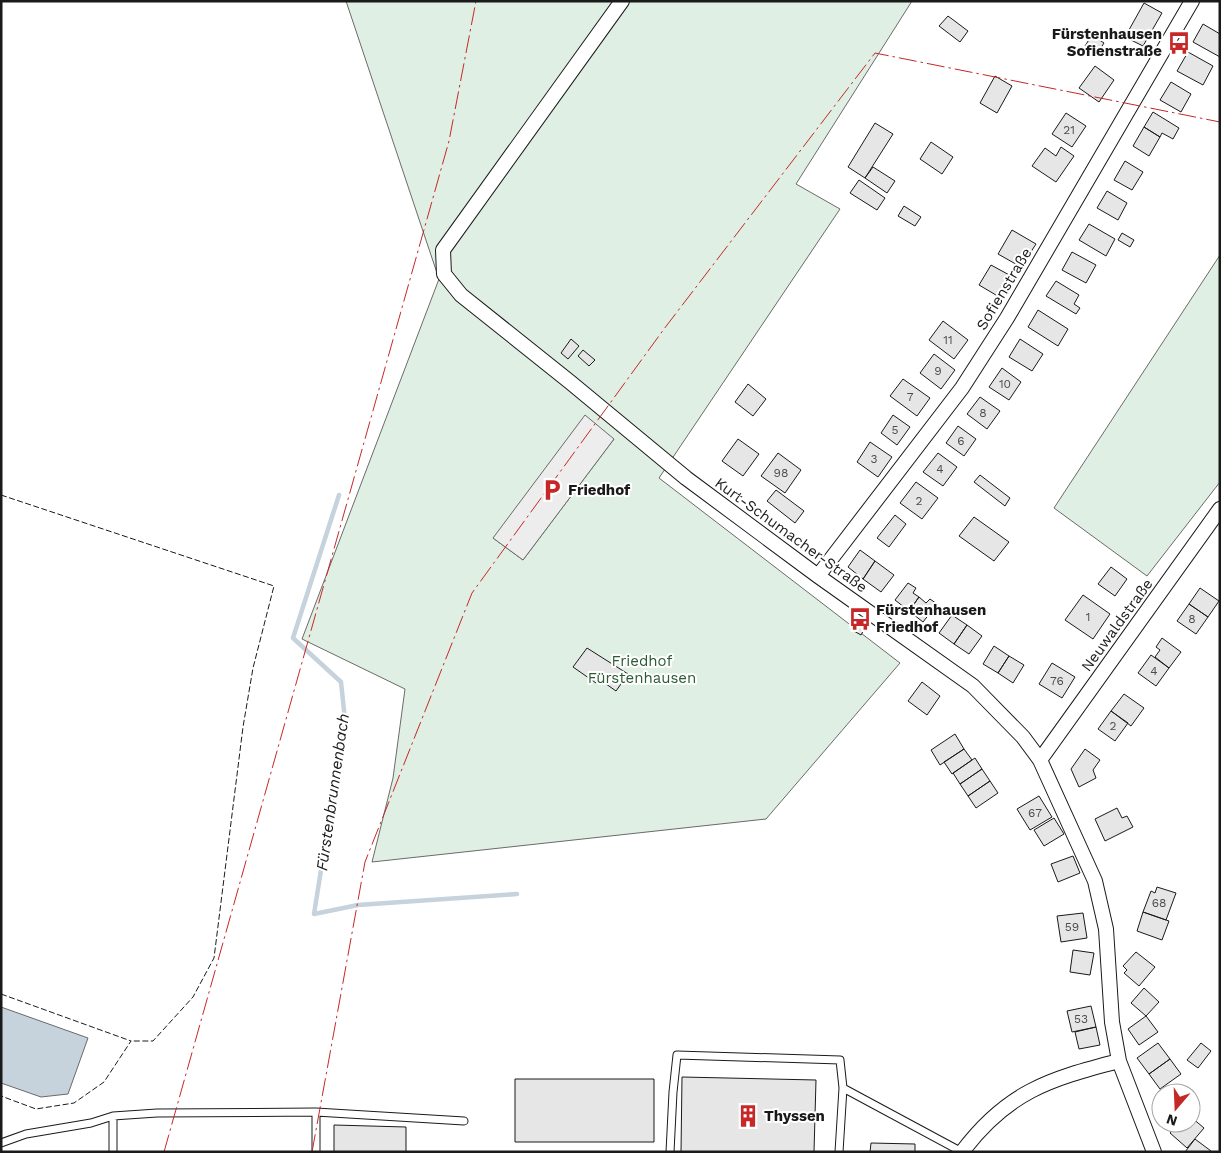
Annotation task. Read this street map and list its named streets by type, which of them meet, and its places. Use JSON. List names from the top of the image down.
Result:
{
  "streets": {
    "street": ["Sofienstraße", "Kurt-Schumacher-Straße", "Neuwaldstraße"]
  },
  "crossings": [
    ["Sofienstraße", "Kurt-Schumacher-Straße"],
    ["Kurt-Schumacher-Straße", "Neuwaldstraße"]
  ],
  "water": ["Fürstenbrunnenbach"],
  "parks": ["Friedhof Fürstenhausen"],
  "places": {
    "bus stop": ["Fürstenhausen Sofienstraße", "Fürstenhausen Friedhof"],
    "parking": ["Friedhof"],
    "building": ["Thyssen"]
  },
  "house_numbers": [
    "21",
    "11",
    "9",
    "10",
    "7",
    "8",
    "5",
    "6",
    "3",
    "4",
    "98",
    "2",
    "1",
    "8",
    "4",
    "76",
    "2",
    "67",
    "68",
    "59",
    "53"
  ],
  "north": "bottom"
}
